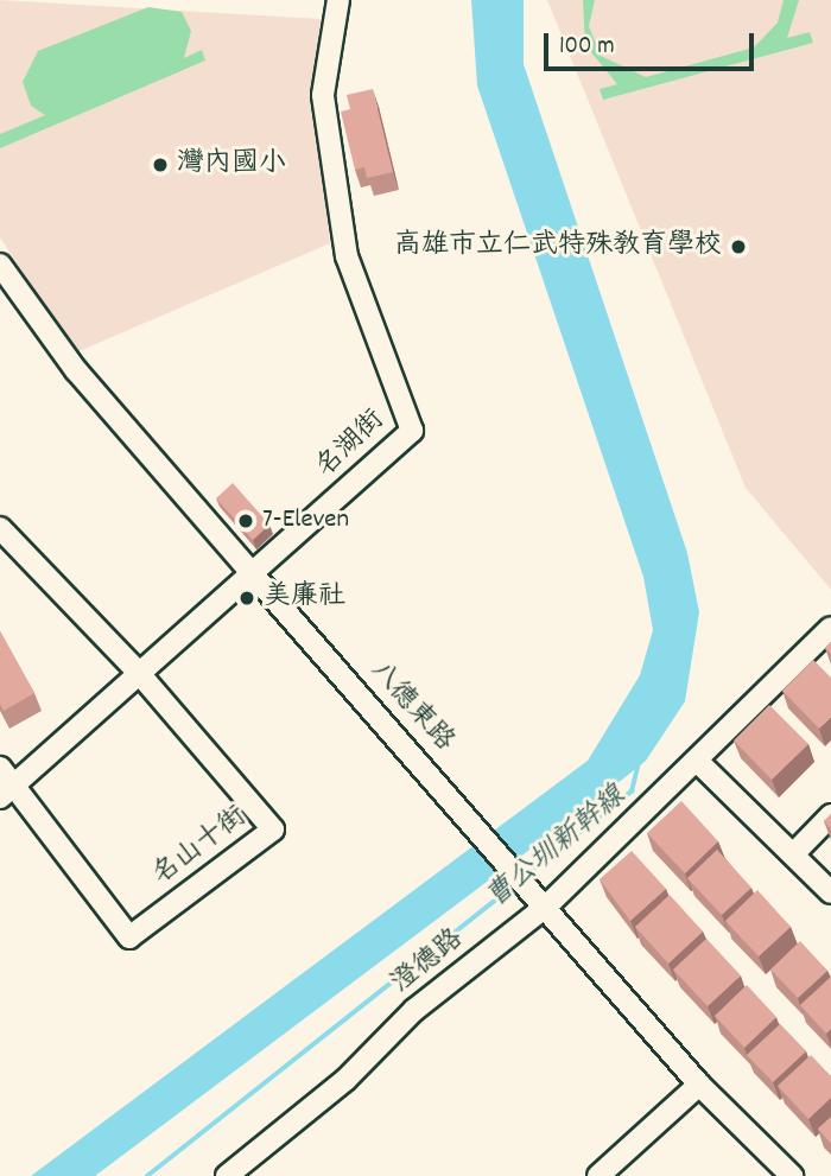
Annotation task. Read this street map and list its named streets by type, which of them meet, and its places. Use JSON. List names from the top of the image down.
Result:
{
  "streets": {
    "street": [
      "名湖街",
      "八德東路",
      "名山十街",
      "澄德路"
    ]
  },
  "crossings": [
    ["名湖街", "八德東路"],
    ["名湖街", "名山十街"],
    ["八德東路", "澄德路"]
  ],
  "water": ["曹公圳新幹線"],
  "places": [
    "灣內國小",
    "高雄市立仁武特殊教育學校",
    "7-Eleven",
    "美廉社"
  ],
  "scale_bar": "100 m"
}
